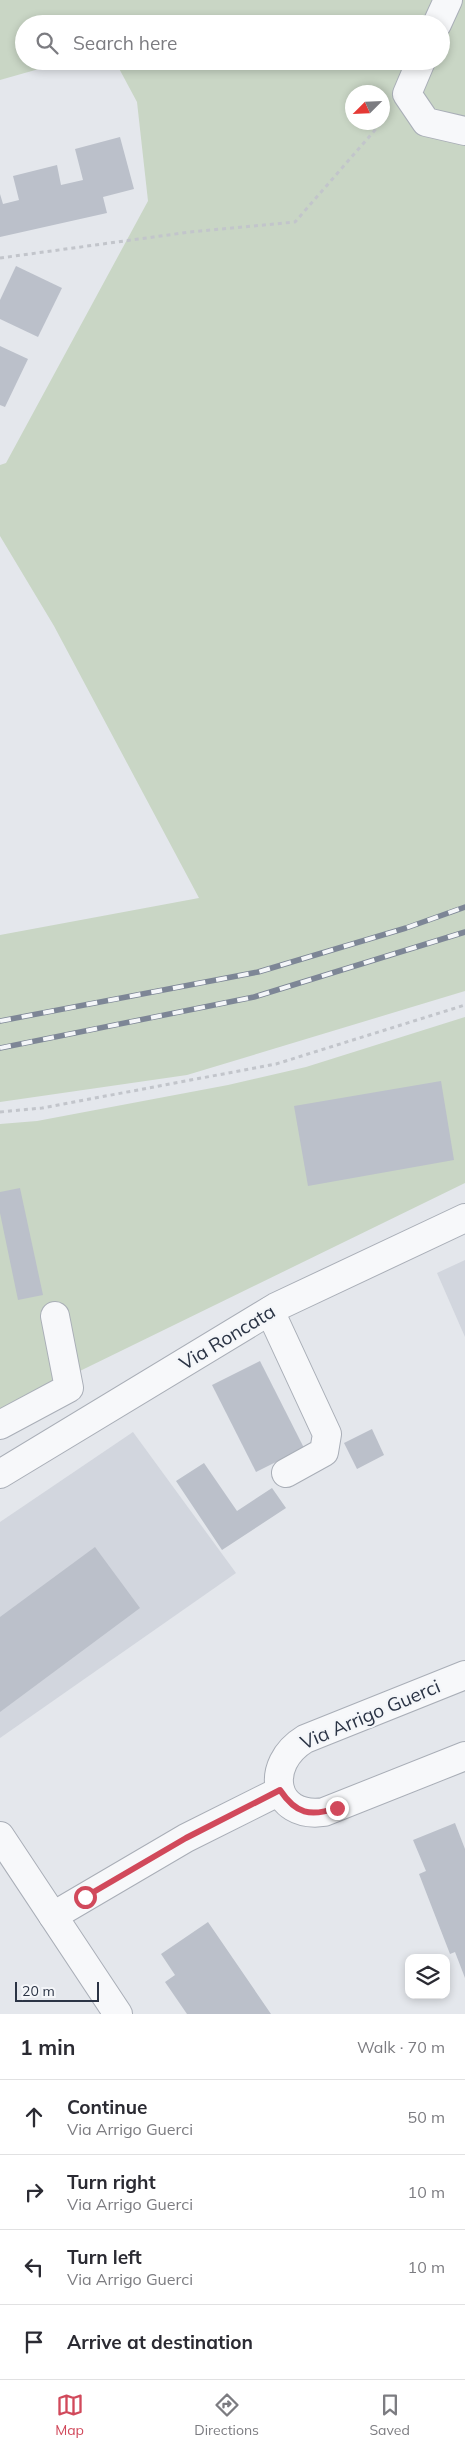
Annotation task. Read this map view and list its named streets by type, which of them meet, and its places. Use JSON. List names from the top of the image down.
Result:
{
  "streets": {
    "street": ["Via Roncata", "Via Arrigo Guerci"]
  },
  "scale_bar": "20 m",
  "north": "bottom left",
  "page": {
    "search": "Search here",
    "scale": "20 m",
    "heading": ["1 min", "Walk · 70 m"],
    "list": [
      ["Continue", "Via Arrigo Guerci", "50 m"],
      ["Turn right", "Via Arrigo Guerci", "10 m"],
      ["Turn left", "Via Arrigo Guerci", "10 m"],
      "Arrive at destination"
    ],
    "nav": ["Map", "Directions", "Saved"]
  }
}
